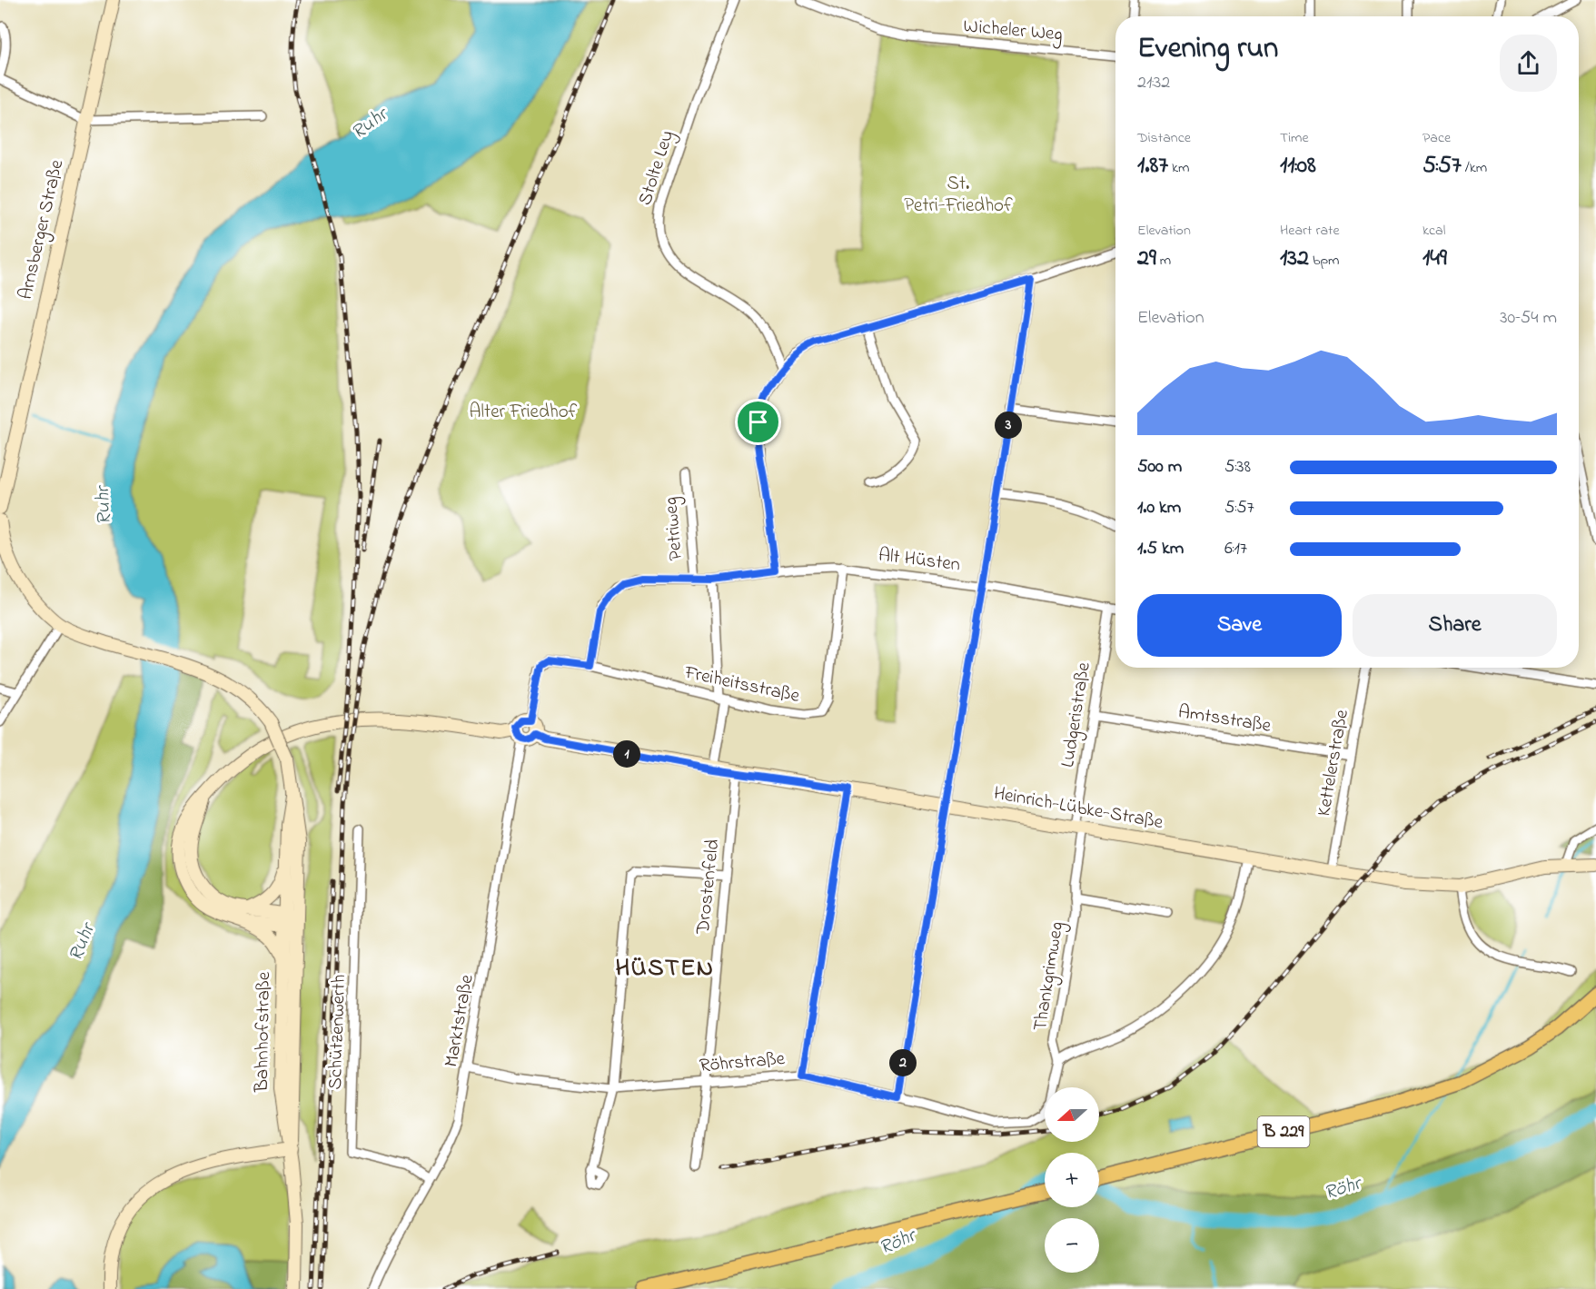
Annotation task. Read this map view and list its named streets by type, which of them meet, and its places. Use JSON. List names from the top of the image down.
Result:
{
  "streets": {
    "main road": ["B 229"],
    "street": [
      "Wicheler Weg",
      "Stolte Ley",
      "Arnsberger Straße",
      "Petriweg",
      "Alt Hüsten",
      "Freiheitsstraße",
      "Ludgeristraße",
      "Amtsstraße",
      "Kettelerstraße",
      "Heinrich-Lübke-Straße",
      "Drostenfeld",
      "Thankgrimweg",
      "Marktstraße",
      "Bahnhofstraße",
      "Schützenwerth",
      "Röhrstraße"
    ]
  },
  "crossings": [
    ["Petriweg", "Alt Hüsten"],
    ["Alt Hüsten", "Freiheitsstraße"],
    ["Alt Hüsten", "Ludgeristraße"],
    ["Freiheitsstraße", "Heinrich-Lübke-Straße"],
    ["Freiheitsstraße", "Marktstraße"],
    ["Ludgeristraße", "Amtsstraße"],
    ["Ludgeristraße", "Heinrich-Lübke-Straße"],
    ["Ludgeristraße", "Thankgrimweg"],
    ["Amtsstraße", "Kettelerstraße"],
    ["Kettelerstraße", "Heinrich-Lübke-Straße"],
    ["Heinrich-Lübke-Straße", "Drostenfeld"],
    ["Heinrich-Lübke-Straße", "Thankgrimweg"],
    ["Heinrich-Lübke-Straße", "Marktstraße"],
    ["Drostenfeld", "Röhrstraße"],
    ["Thankgrimweg", "Röhrstraße"],
    ["Marktstraße", "Schützenwerth"],
    ["Marktstraße", "Röhrstraße"]
  ],
  "districts": ["HÜSTEN"],
  "water": ["Ruhr", "Röhr"],
  "parks": ["St. Petri-Friedhof", "Alter Friedhof"],
  "north": "left",
  "page": {
    "heading": ["Evening run", "21:32"],
    "stats": [
      ["Distance", "1.87 km"],
      ["Time", "11:08"],
      ["Pace", "5:57 /km"],
      ["Elevation", "29 m"],
      ["Heart rate", "132 bpm"],
      ["kcal", "149"]
    ],
    "chart": ["Elevation", "30–54 m"],
    "pins": ["3", "1", "2"],
    "list": [
      {
        "name": "500 m",
        "note": "5:38"
      },
      {
        "name": "1.0 km",
        "note": "5:57"
      },
      {
        "name": "1.5 km",
        "note": "6:17"
      }
    ],
    "buttons": ["Save", "Share"],
    "map_buttons": ["+", "−"]
  }
}
